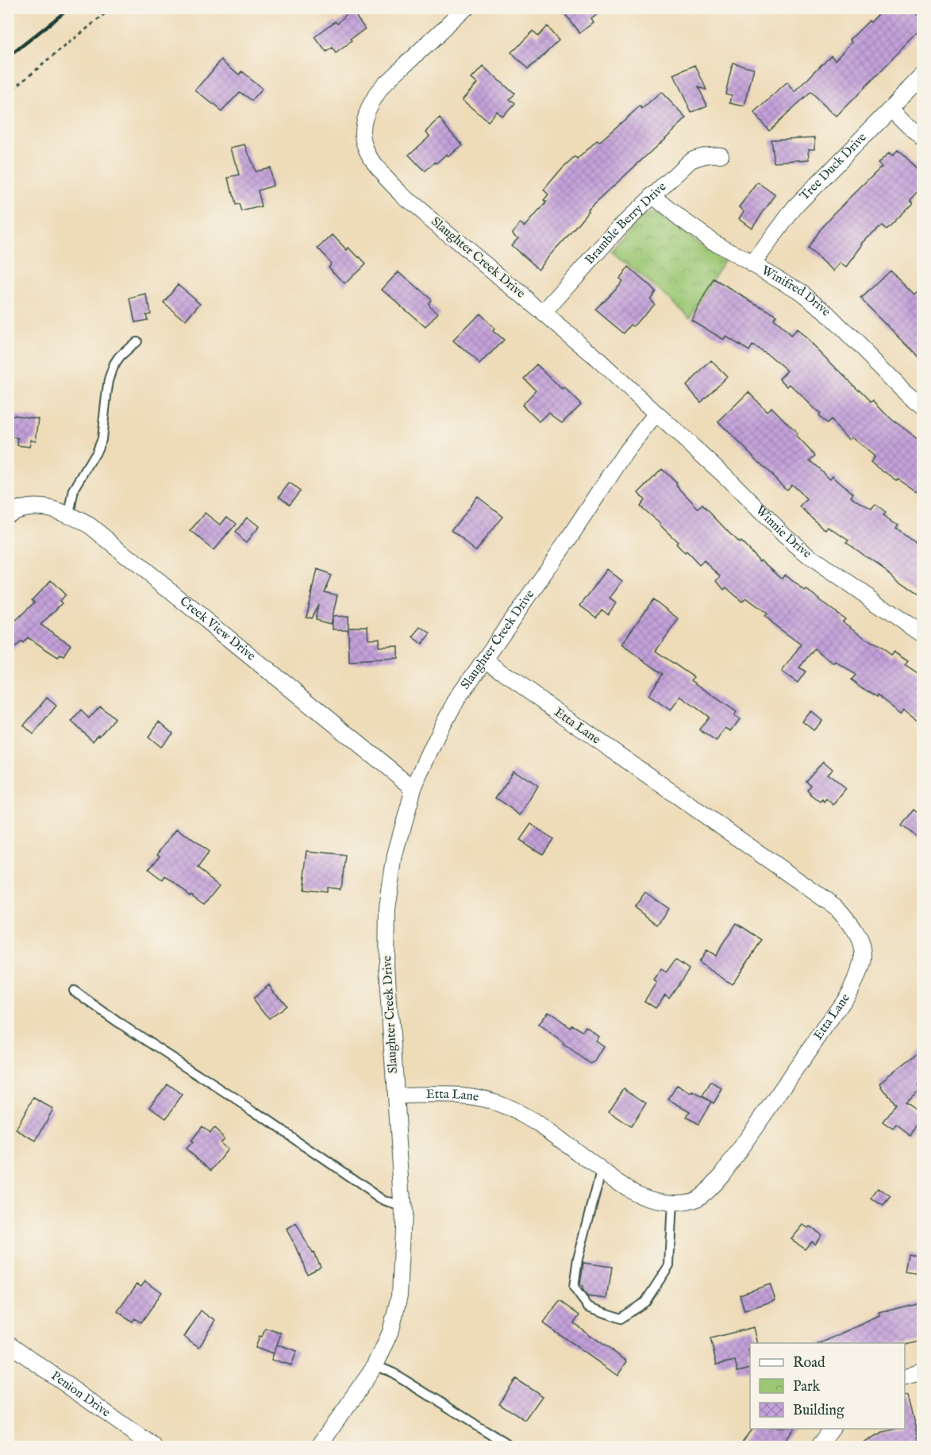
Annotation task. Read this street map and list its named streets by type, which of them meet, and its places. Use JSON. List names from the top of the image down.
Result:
{
  "streets": {
    "street": [
      "Tree Duck Drive",
      "Bramble Berry Drive",
      "Slaughter Creek Drive",
      "Winifred Drive",
      "Winnie Drive",
      "Creek View Drive",
      "Etta Lane",
      "Penion Drive"
    ]
  },
  "crossings": [
    ["Tree Duck Drive", "Winifred Drive"],
    ["Bramble Berry Drive", "Slaughter Creek Drive"],
    ["Bramble Berry Drive", "Winifred Drive"],
    ["Slaughter Creek Drive", "Winnie Drive"],
    ["Slaughter Creek Drive", "Creek View Drive"],
    ["Slaughter Creek Drive", "Etta Lane"]
  ],
  "legend": ["Road", "Park", "Building"]
}
